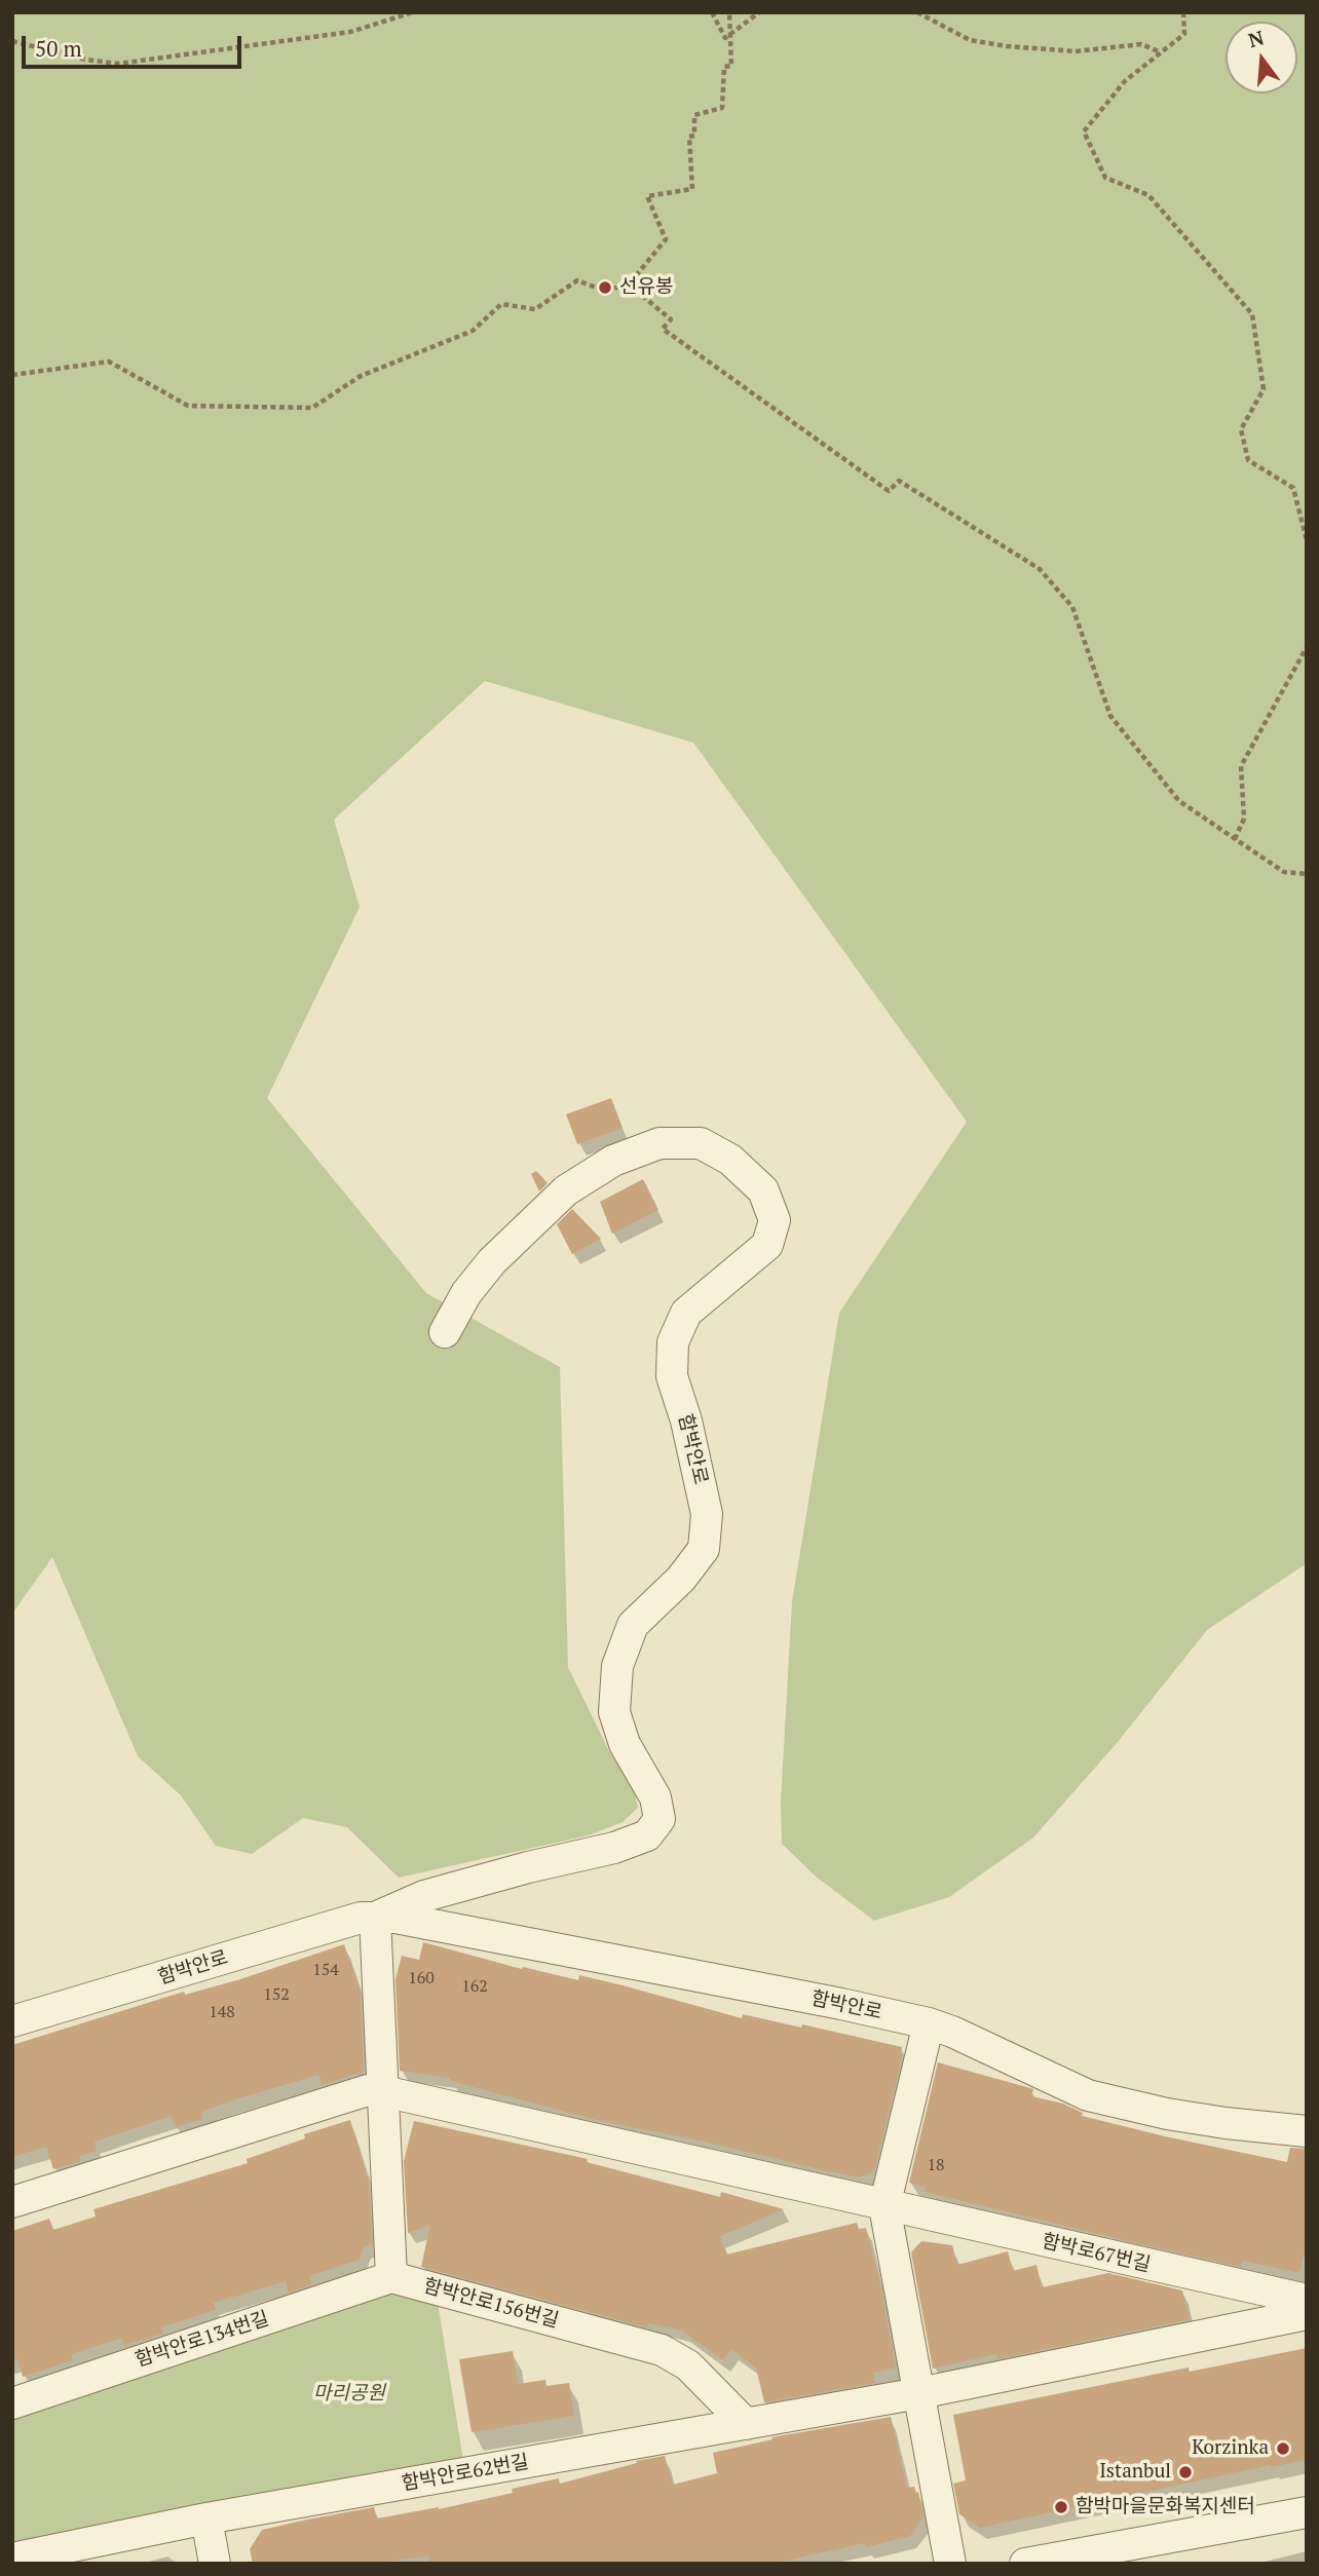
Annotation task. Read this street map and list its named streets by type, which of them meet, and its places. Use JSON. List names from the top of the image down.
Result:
{
  "streets": {
    "street": [
      "함박안로",
      "함박로67번길",
      "함박안로156번길",
      "함박안로134번길",
      "함박안로62번길"
    ]
  },
  "crossings": [
    ["함박안로156번길", "함박안로134번길"],
    ["함박안로156번길", "함박안로62번길"]
  ],
  "parks": ["마리공원"],
  "places": [
    "선유봉",
    "Korzinka",
    "Istanbul",
    "함박마을문화복지센터"
  ],
  "house_numbers": [
    "154",
    "160",
    "162",
    "152",
    "148",
    "18"
  ],
  "scale_bar": "50 m",
  "north": "top"
}
